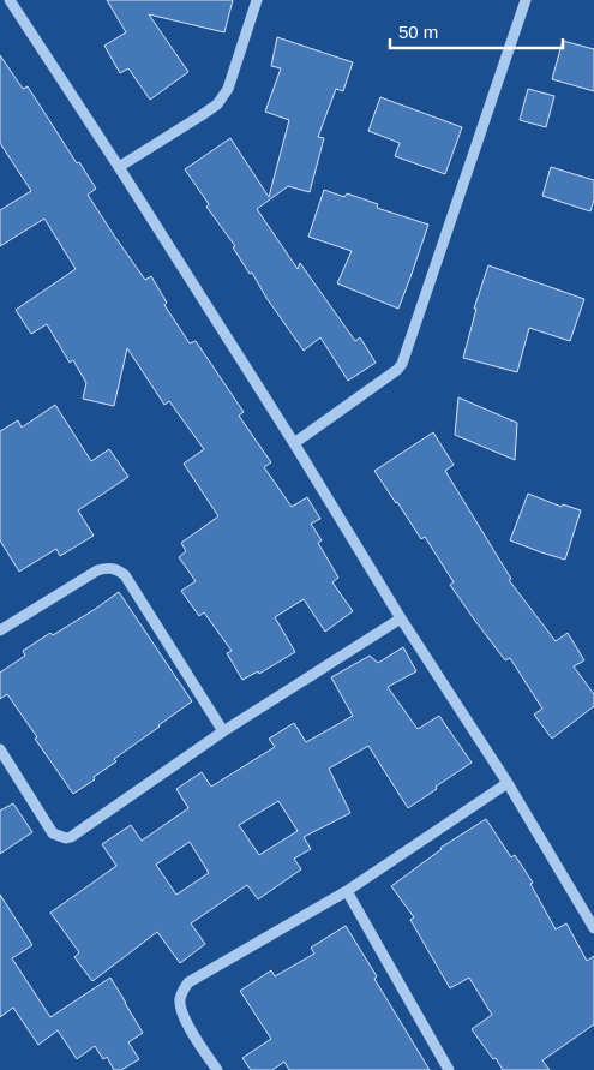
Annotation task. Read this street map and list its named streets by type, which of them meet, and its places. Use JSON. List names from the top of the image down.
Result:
{
  "scale_bar": "50 m"
}
